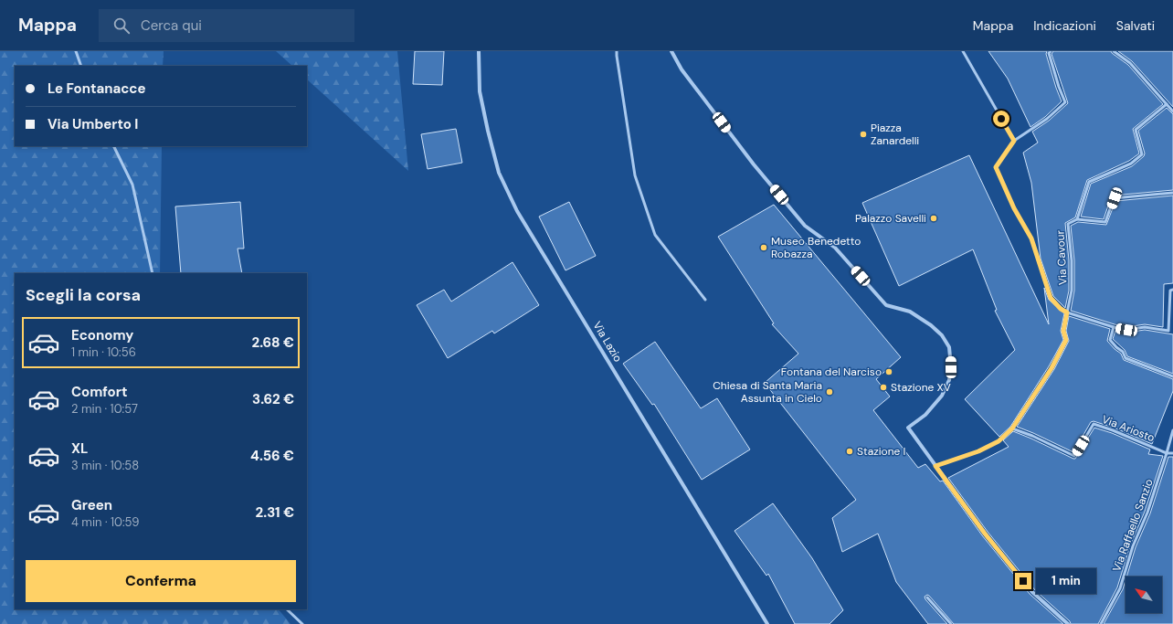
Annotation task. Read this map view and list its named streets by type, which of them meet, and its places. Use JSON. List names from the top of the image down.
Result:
{
  "streets": {
    "street": ["Via Lazio"],
    "lane": ["Via Cavour", "Via Ariosto", "Via Raffaello Sanzio"]
  },
  "crossings": [
    ["Via Ariosto", "Via Raffaello Sanzio"]
  ],
  "places": [
    "Piazza Zanardelli",
    "Palazzo Savelli",
    "Museo Benedetto Robazza",
    "Fontana del Narciso",
    "Stazione XV",
    "Chiesa di Santa Maria Assunta in Cielo",
    "Stazione I"
  ],
  "north": "top left",
  "page": {
    "header": "Mappa",
    "search": "Cerca qui",
    "nav": ["Mappa", "Indicazioni", "Salvati"],
    "banner": ["Le Fontanacce", "Via Umberto I"],
    "heading": "Scegli la corsa",
    "list": [
      {
        "name": "Economy",
        "note": "1 min · 10:56",
        "value": "2.68 €"
      },
      {
        "name": "Comfort",
        "note": "2 min · 10:57",
        "value": "3.62 €"
      },
      {
        "name": "XL",
        "note": "3 min · 10:58",
        "value": "4.56 €"
      },
      {
        "name": "Green",
        "note": "4 min · 10:59",
        "value": "2.31 €"
      }
    ],
    "buttons": "Conferma",
    "bubble": "1 min"
  }
}
